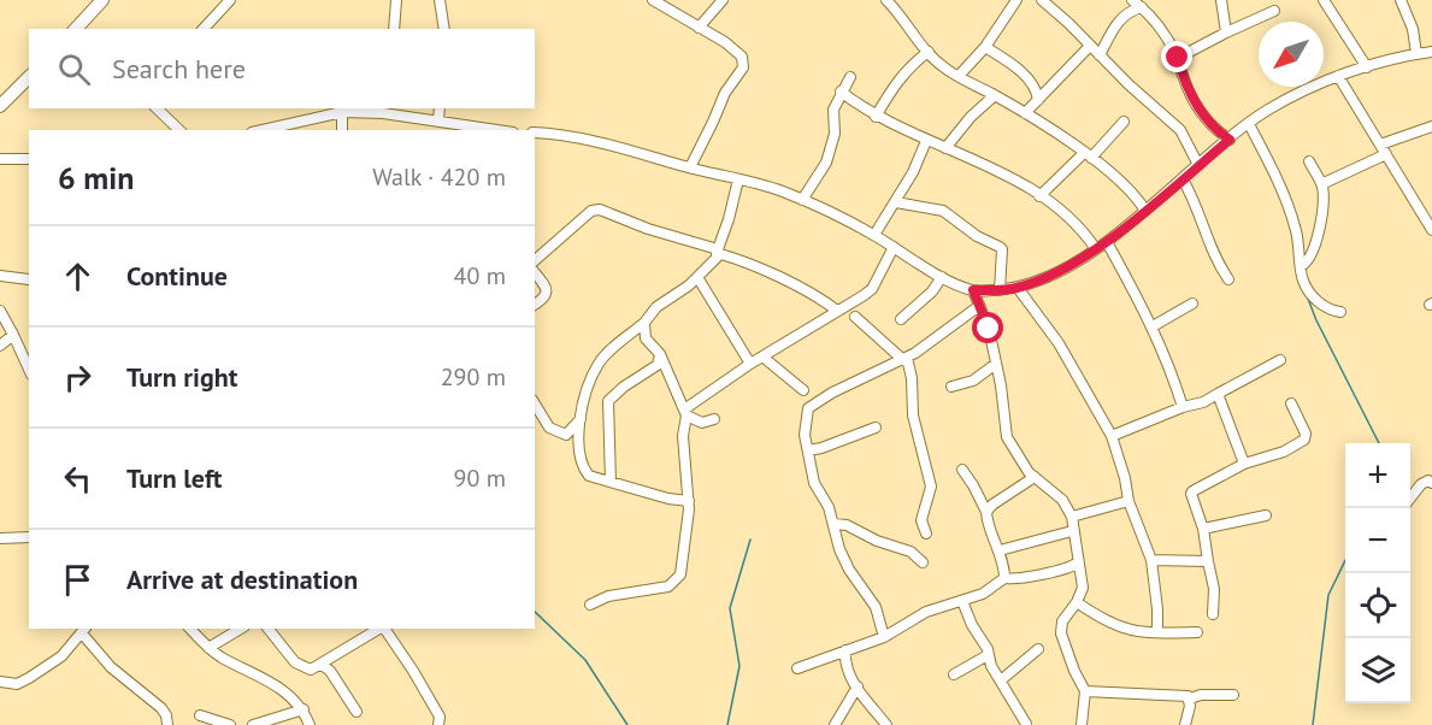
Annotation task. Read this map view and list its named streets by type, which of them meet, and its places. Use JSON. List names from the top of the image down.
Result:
{
  "north": "bottom left",
  "page": {
    "search": "Search here",
    "heading": ["6 min", "Walk · 420 m"],
    "list": [
      ["Continue", "40 m"],
      ["Turn right", "290 m"],
      ["Turn left", "90 m"],
      "Arrive at destination"
    ],
    "map_buttons": ["+", "−"]
  }
}
